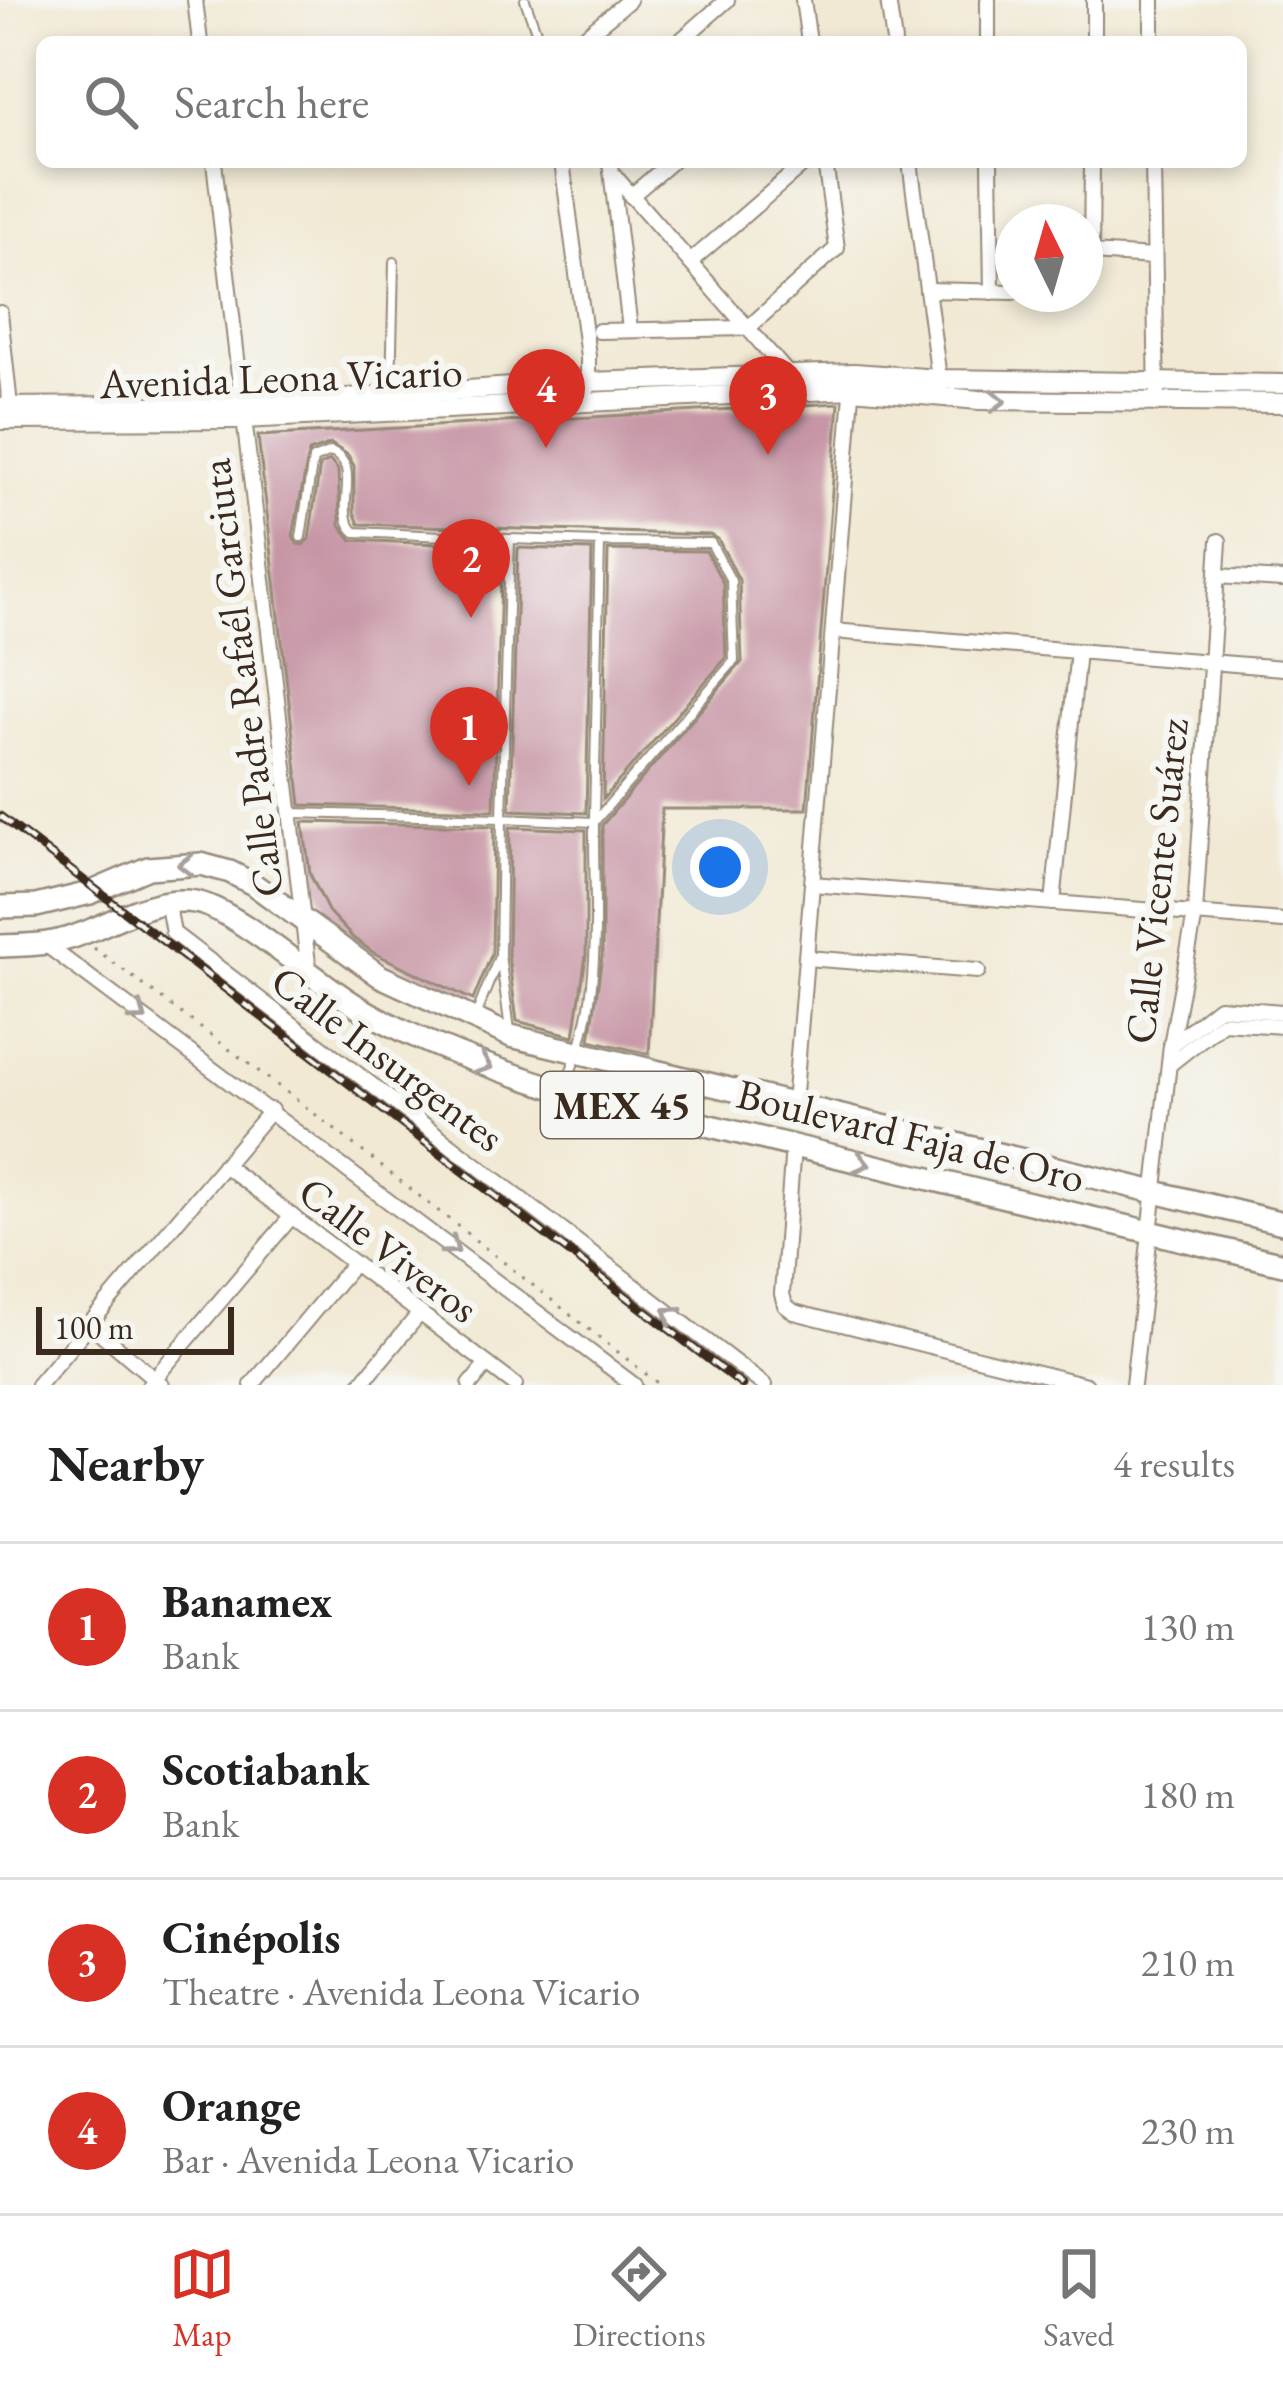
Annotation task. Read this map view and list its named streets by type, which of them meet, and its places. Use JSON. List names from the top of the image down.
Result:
{
  "streets": {
    "main road": ["MEX 45", "Boulevard Faja de Oro"],
    "street": [
      "Avenida Leona Vicario",
      "Calle Padre Rafaél Garciuta",
      "Calle Vicente Suárez",
      "Calle Insurgentes",
      "Calle Viveros"
    ]
  },
  "crossings": [
    ["Avenida Leona Vicario", "Calle Padre Rafaél Garciuta"],
    ["Calle Padre Rafaél Garciuta", "Boulevard Faja de Oro"],
    ["Calle Vicente Suárez", "Boulevard Faja de Oro"],
    ["Calle Insurgentes", "Boulevard Faja de Oro"]
  ],
  "scale_bar": "100 m",
  "north": "top",
  "page": {
    "search": "Search here",
    "pins": [
      "4",
      "3",
      "2",
      "1"
    ],
    "scale": "100 m",
    "heading": ["Nearby", "4 results"],
    "list": [
      {
        "mark": "1",
        "name": "Banamex",
        "note": "Bank",
        "value": "130 m"
      },
      {
        "mark": "2",
        "name": "Scotiabank",
        "note": "Bank",
        "value": "180 m"
      },
      {
        "mark": "3",
        "name": "Cinépolis",
        "note": "Theatre · Avenida Leona Vicario",
        "value": "210 m"
      },
      {
        "mark": "4",
        "name": "Orange",
        "note": "Bar · Avenida Leona Vicario",
        "value": "230 m"
      }
    ],
    "nav": ["Map", "Directions", "Saved"]
  }
}
